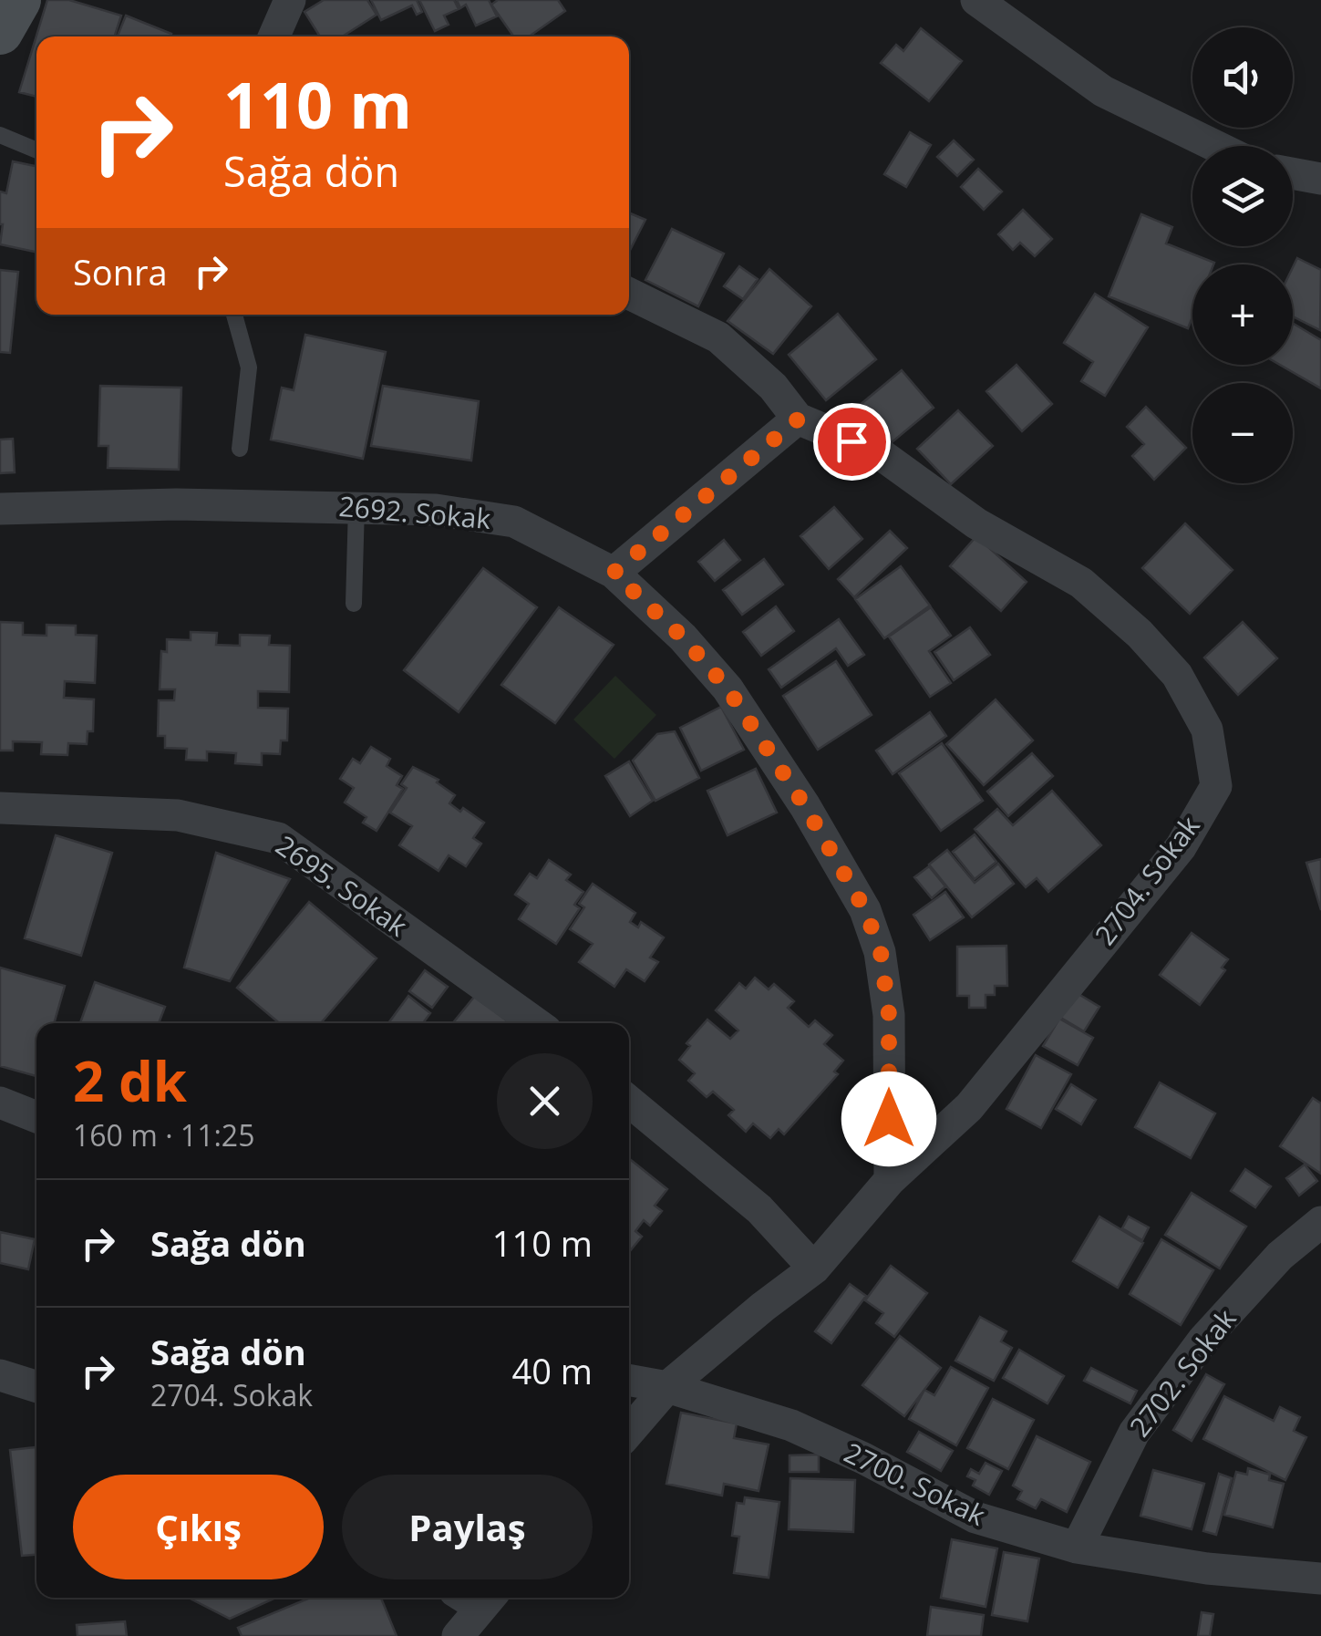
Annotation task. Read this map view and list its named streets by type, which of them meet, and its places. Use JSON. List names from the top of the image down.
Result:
{
  "streets": {
    "street": [
      "2692. Sokak",
      "2704. Sokak",
      "2695. Sokak",
      "2702. Sokak",
      "2700. Sokak"
    ]
  },
  "crossings": [
    ["2692. Sokak", "2704. Sokak"],
    ["2704. Sokak", "2700. Sokak"],
    ["2702. Sokak", "2700. Sokak"]
  ],
  "page": {
    "map_buttons": ["+", "−"],
    "turn": ["110 m", "Sağa dön"],
    "then": "Sonra",
    "heading": ["2 dk", "160 m · 11:25"],
    "list": [
      {
        "name": "Sağa dön",
        "value": "110 m"
      },
      {
        "name": "Sağa dön",
        "note": "2704. Sokak",
        "value": "40 m"
      }
    ],
    "buttons": ["Çıkış", "Paylaş"]
  }
}
